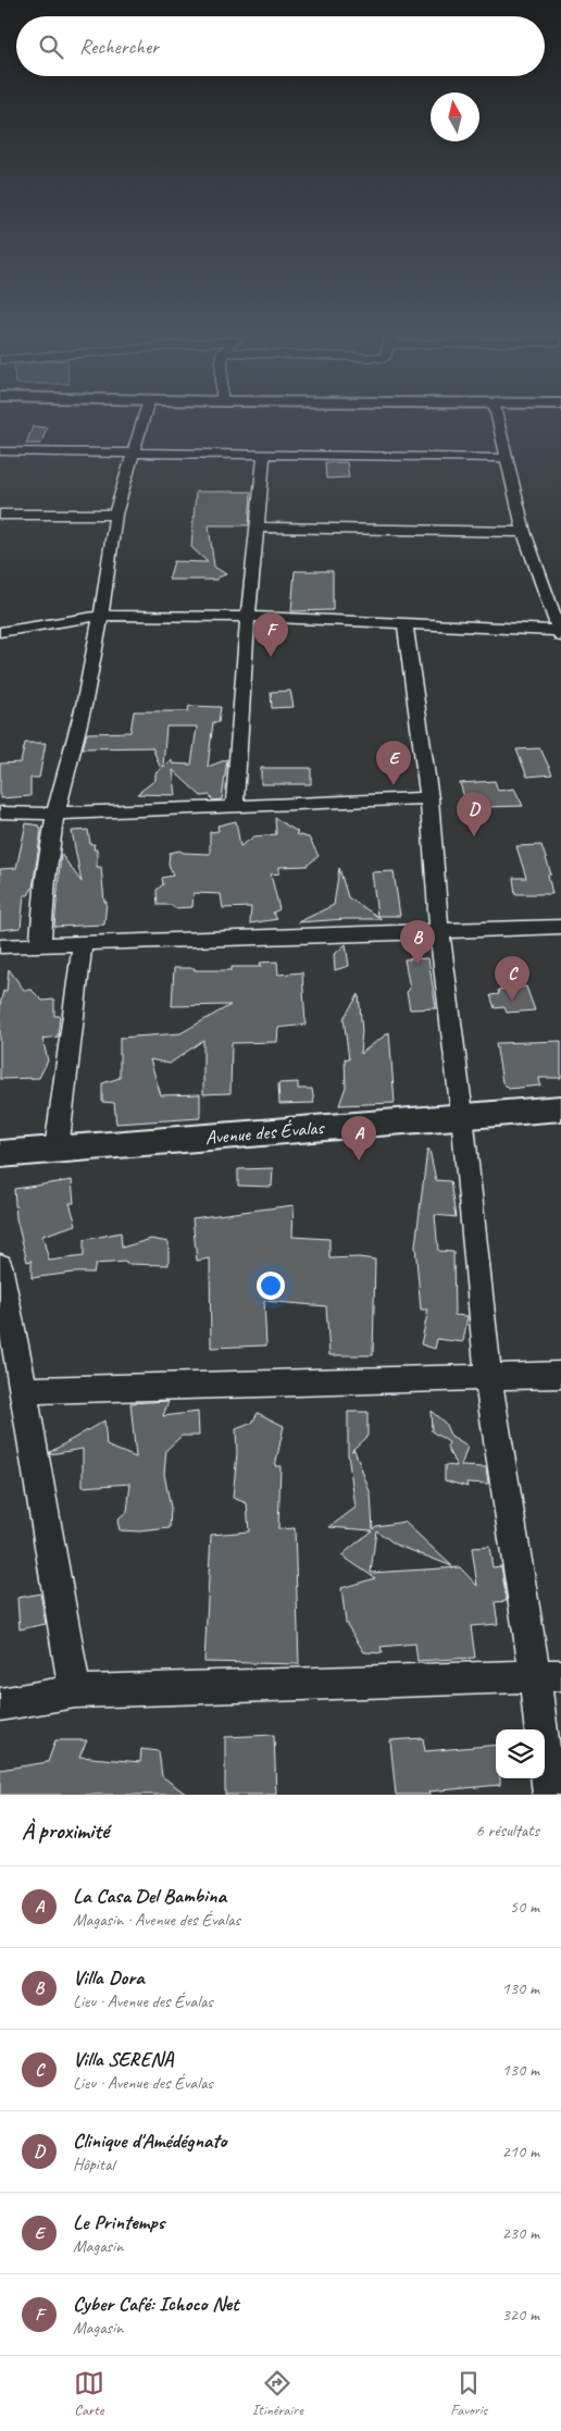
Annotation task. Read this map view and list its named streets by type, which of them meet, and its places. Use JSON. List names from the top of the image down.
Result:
{
  "streets": {
    "street": ["Avenue des Évalas"]
  },
  "north": "top",
  "page": {
    "search": "Rechercher",
    "pins": [
      "F",
      "E",
      "D",
      "B",
      "C",
      "A"
    ],
    "heading": ["À proximité", "6 résultats"],
    "list": [
      {
        "mark": "A",
        "name": "La Casa Del Bambina",
        "note": "Magasin · Avenue des Évalas",
        "value": "50 m"
      },
      {
        "mark": "B",
        "name": "Villa Dora",
        "note": "Lieu · Avenue des Évalas",
        "value": "130 m"
      },
      {
        "mark": "C",
        "name": "Villa SERENA",
        "note": "Lieu · Avenue des Évalas",
        "value": "130 m"
      },
      {
        "mark": "D",
        "name": "Clinique d'Amédégnato",
        "note": "Hôpital",
        "value": "210 m"
      },
      {
        "mark": "E",
        "name": "Le Printemps",
        "note": "Magasin",
        "value": "230 m"
      },
      {
        "mark": "F",
        "name": "Cyber Café: Ichoco Net",
        "note": "Magasin",
        "value": "320 m"
      }
    ],
    "nav": ["Carte", "Itinéraire", "Favoris"]
  }
}
